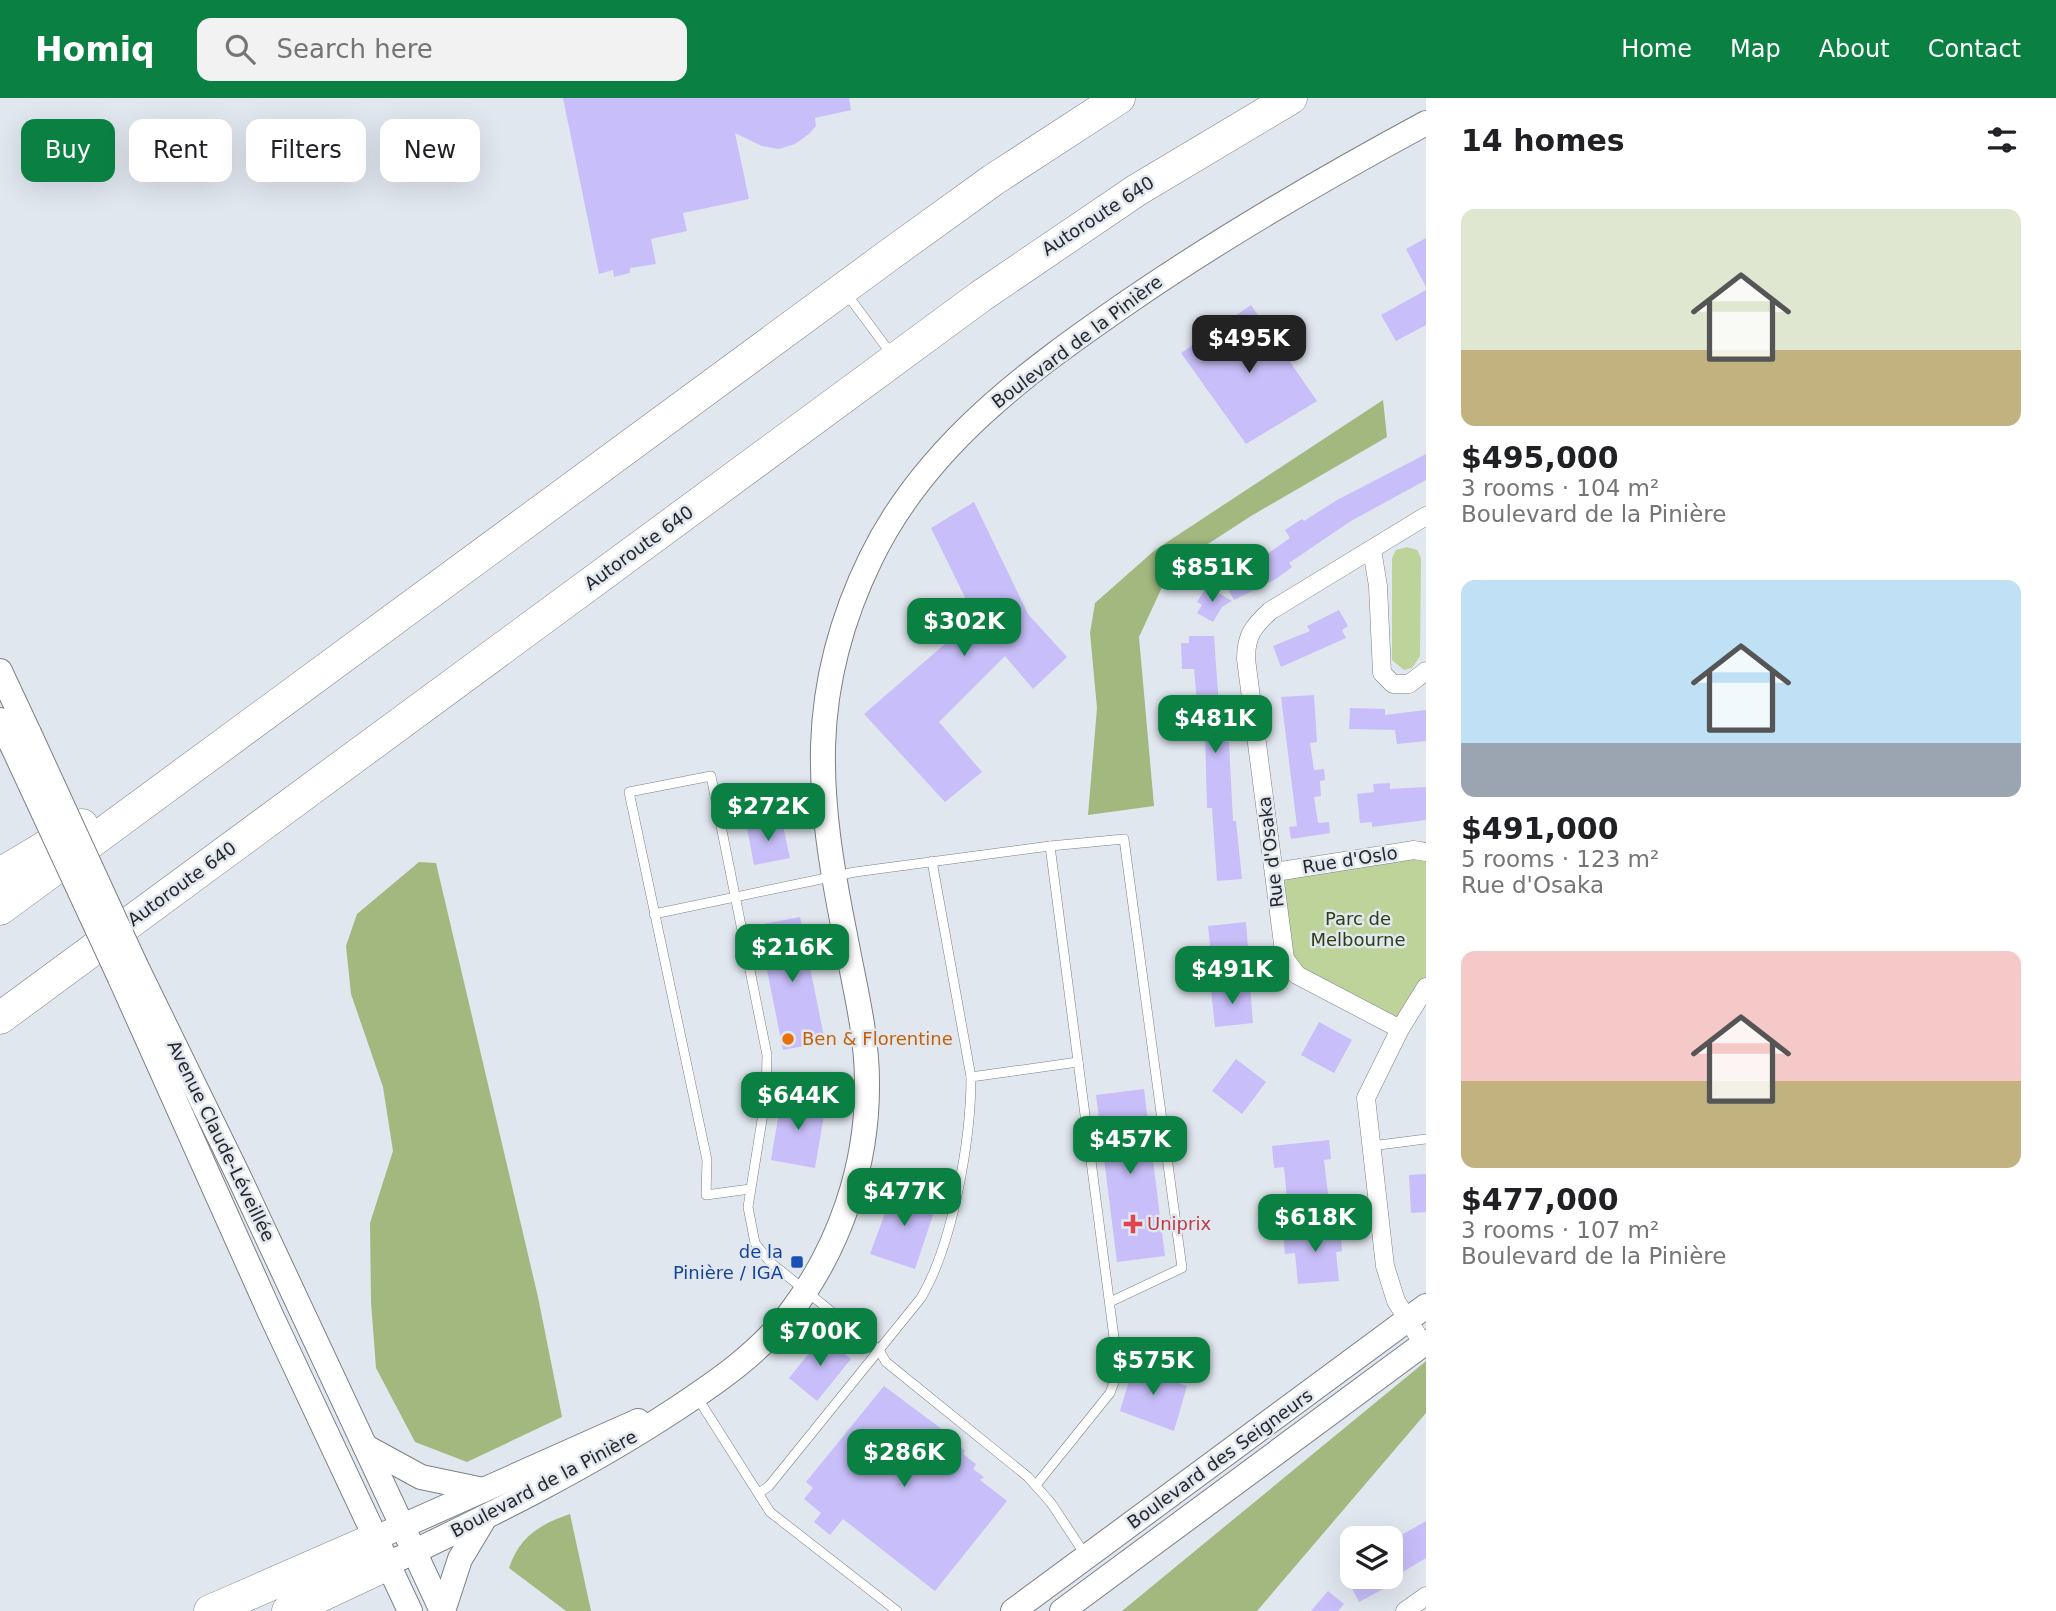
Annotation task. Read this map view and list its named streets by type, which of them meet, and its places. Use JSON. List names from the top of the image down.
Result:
{
  "streets": {
    "highway": ["Autoroute 640"],
    "street": [
      "Boulevard de la Pinière",
      "Rue d'Osaka",
      "Rue d'Oslo",
      "Avenue Claude-Léveillée",
      "Boulevard des Seigneurs"
    ]
  },
  "crossings": [
    ["Boulevard de la Pinière", "Avenue Claude-Léveillée"],
    ["Rue d'Osaka", "Rue d'Oslo"]
  ],
  "parks": ["Parc de Melbourne"],
  "places": {
    "other": ["Ben & Florentine"],
    "health": ["Uniprix"],
    "transit": ["de la Pinière / IGA"]
  },
  "page": {
    "header": "Homiq",
    "search": "Search here",
    "nav": [
      "Home",
      "Map",
      "About",
      "Contact"
    ],
    "heading": "14 homes",
    "chip": [
      "Buy",
      "Rent",
      "Filters",
      "New"
    ],
    "list": [
      {
        "name": "$495,000",
        "note": "3 rooms · 104 m² · Boulevard de la Pinière"
      },
      {
        "name": "$491,000",
        "note": "5 rooms · 123 m² · Rue d'Osaka"
      },
      {
        "name": "$477,000",
        "note": "3 rooms · 107 m² · Boulevard de la Pinière"
      }
    ],
    "price": [
      "$495K",
      "$851K",
      "$302K",
      "$481K",
      "$272K",
      "$216K",
      "$491K",
      "$644K",
      "$457K",
      "$477K",
      "$618K",
      "$700K",
      "$575K",
      "$286K"
    ]
  }
}
